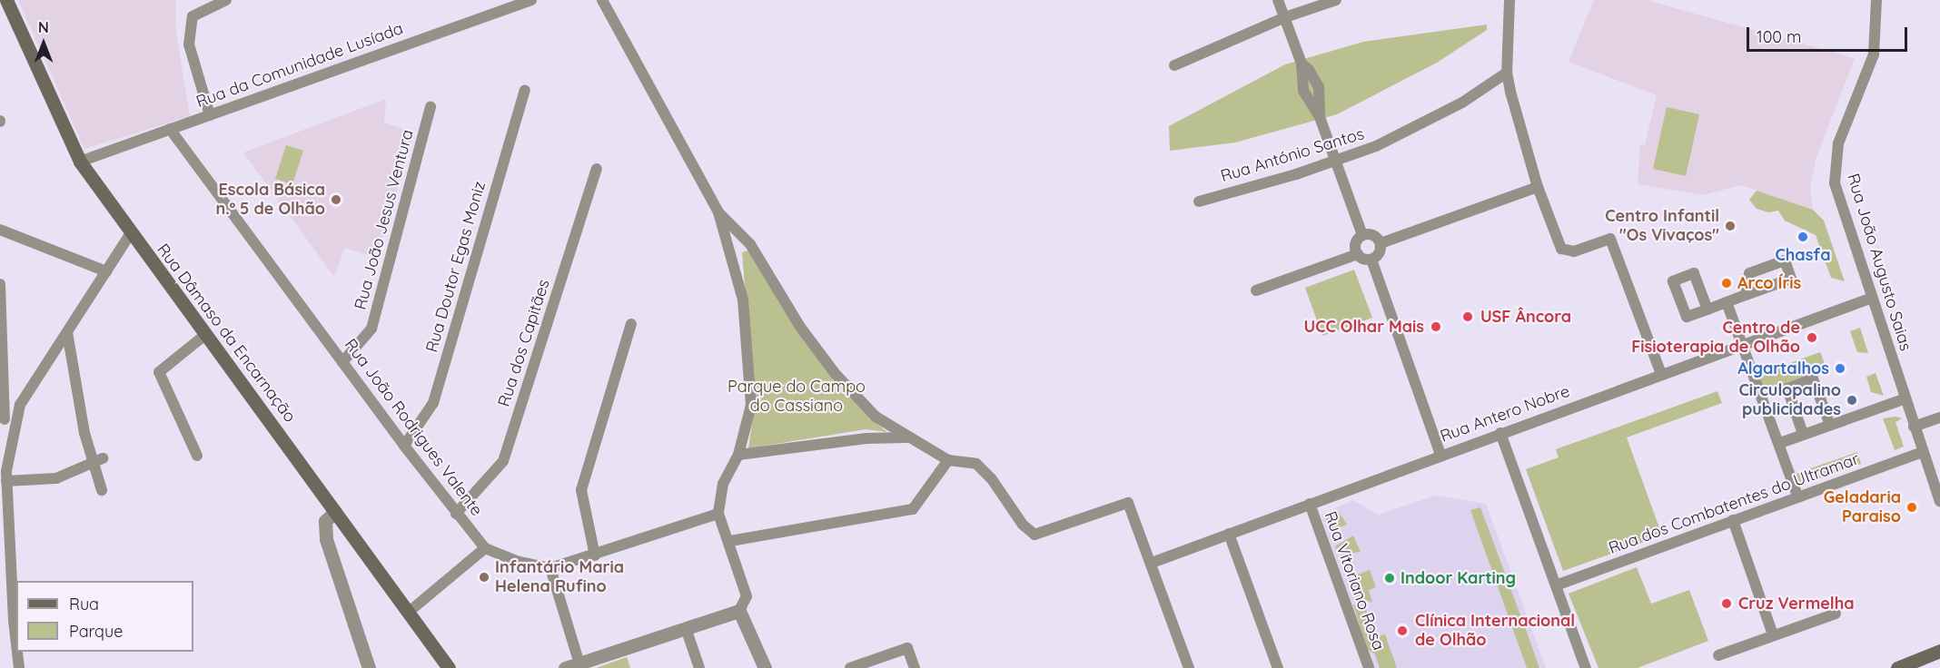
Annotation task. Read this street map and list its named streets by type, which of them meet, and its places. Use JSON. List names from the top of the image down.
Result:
{
  "streets": {
    "main road": ["Rua Dâmaso da Encarnação"],
    "street": [
      "Rua da Comunidade Lusíada",
      "Rua António Santos",
      "Rua João Jesus Ventura",
      "Rua João Augusto Saias",
      "Rua Doutor Egas Moniz",
      "Rua dos Capitães",
      "Rua Antero Nobre",
      "Rua João Rodrigues Valente",
      "Rua dos Combatentes do Ultramar",
      "Rua Vitoriano Rosa"
    ]
  },
  "crossings": [
    ["Rua da Comunidade Lusíada", "Rua Dâmaso da Encarnação"],
    ["Rua da Comunidade Lusíada", "Rua João Rodrigues Valente"],
    ["Rua João Jesus Ventura", "Rua João Rodrigues Valente"],
    ["Rua João Augusto Saias", "Rua Antero Nobre"],
    ["Rua João Augusto Saias", "Rua dos Combatentes do Ultramar"],
    ["Rua Doutor Egas Moniz", "Rua João Rodrigues Valente"],
    ["Rua dos Capitães", "Rua João Rodrigues Valente"],
    ["Rua Antero Nobre", "Rua Vitoriano Rosa"]
  ],
  "parks": ["Parque do Campo do Cassiano"],
  "places": [
    "Escola Básica n.º 5 de Olhão",
    "Centro Infantil \"Os Vivaços\"",
    "Chasfa",
    "Arco Íris",
    "USF Âncora",
    "UCC Olhar Mais",
    "Centro de Fisioterapia de Olhão",
    "Algartalhos",
    "Circulopalino publicidades",
    "Geladaria Paraiso",
    "Infantário Maria Helena Rufino",
    "Indoor Karting",
    "Cruz Vermelha",
    "Clínica Internacional de Olhão"
  ],
  "legend": ["Rua", "Parque"],
  "scale_bar": "100 m",
  "north": "top"
}
